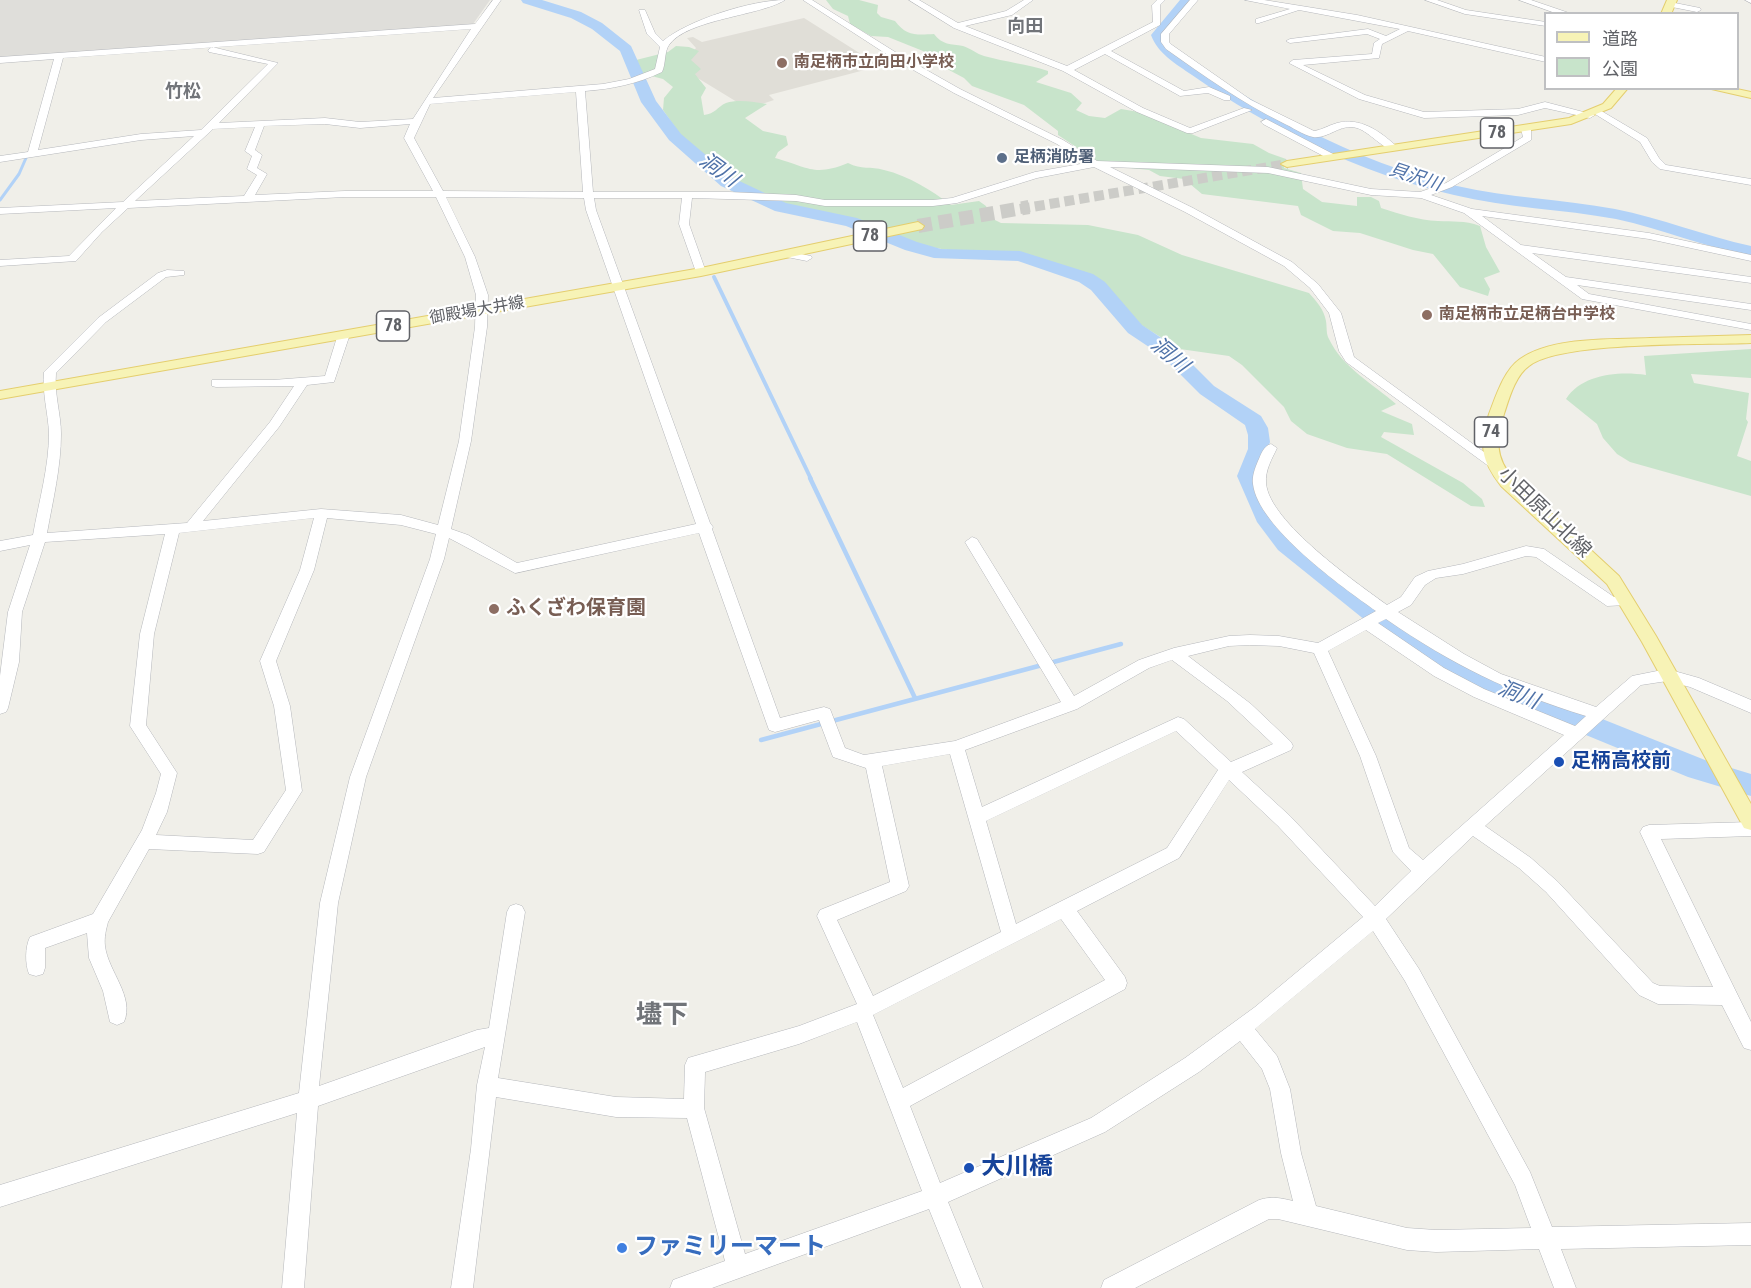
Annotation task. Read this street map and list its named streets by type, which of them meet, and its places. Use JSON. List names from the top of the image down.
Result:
{
  "streets": {
    "main road": [
      "78",
      "御殿場大井線",
      "74",
      "小田原山北線"
    ]
  },
  "districts": ["向田", "竹松", "壗下"],
  "water": ["洞川", "貝沢川"],
  "places": [
    "南足柄市立向田小学校",
    "足柄消防署",
    "南足柄市立足柄台中学校",
    "ふくざわ保育園",
    "足柄高校前",
    "大川橋",
    "ファミリーマート"
  ],
  "legend": ["道路", "公園"]
}
